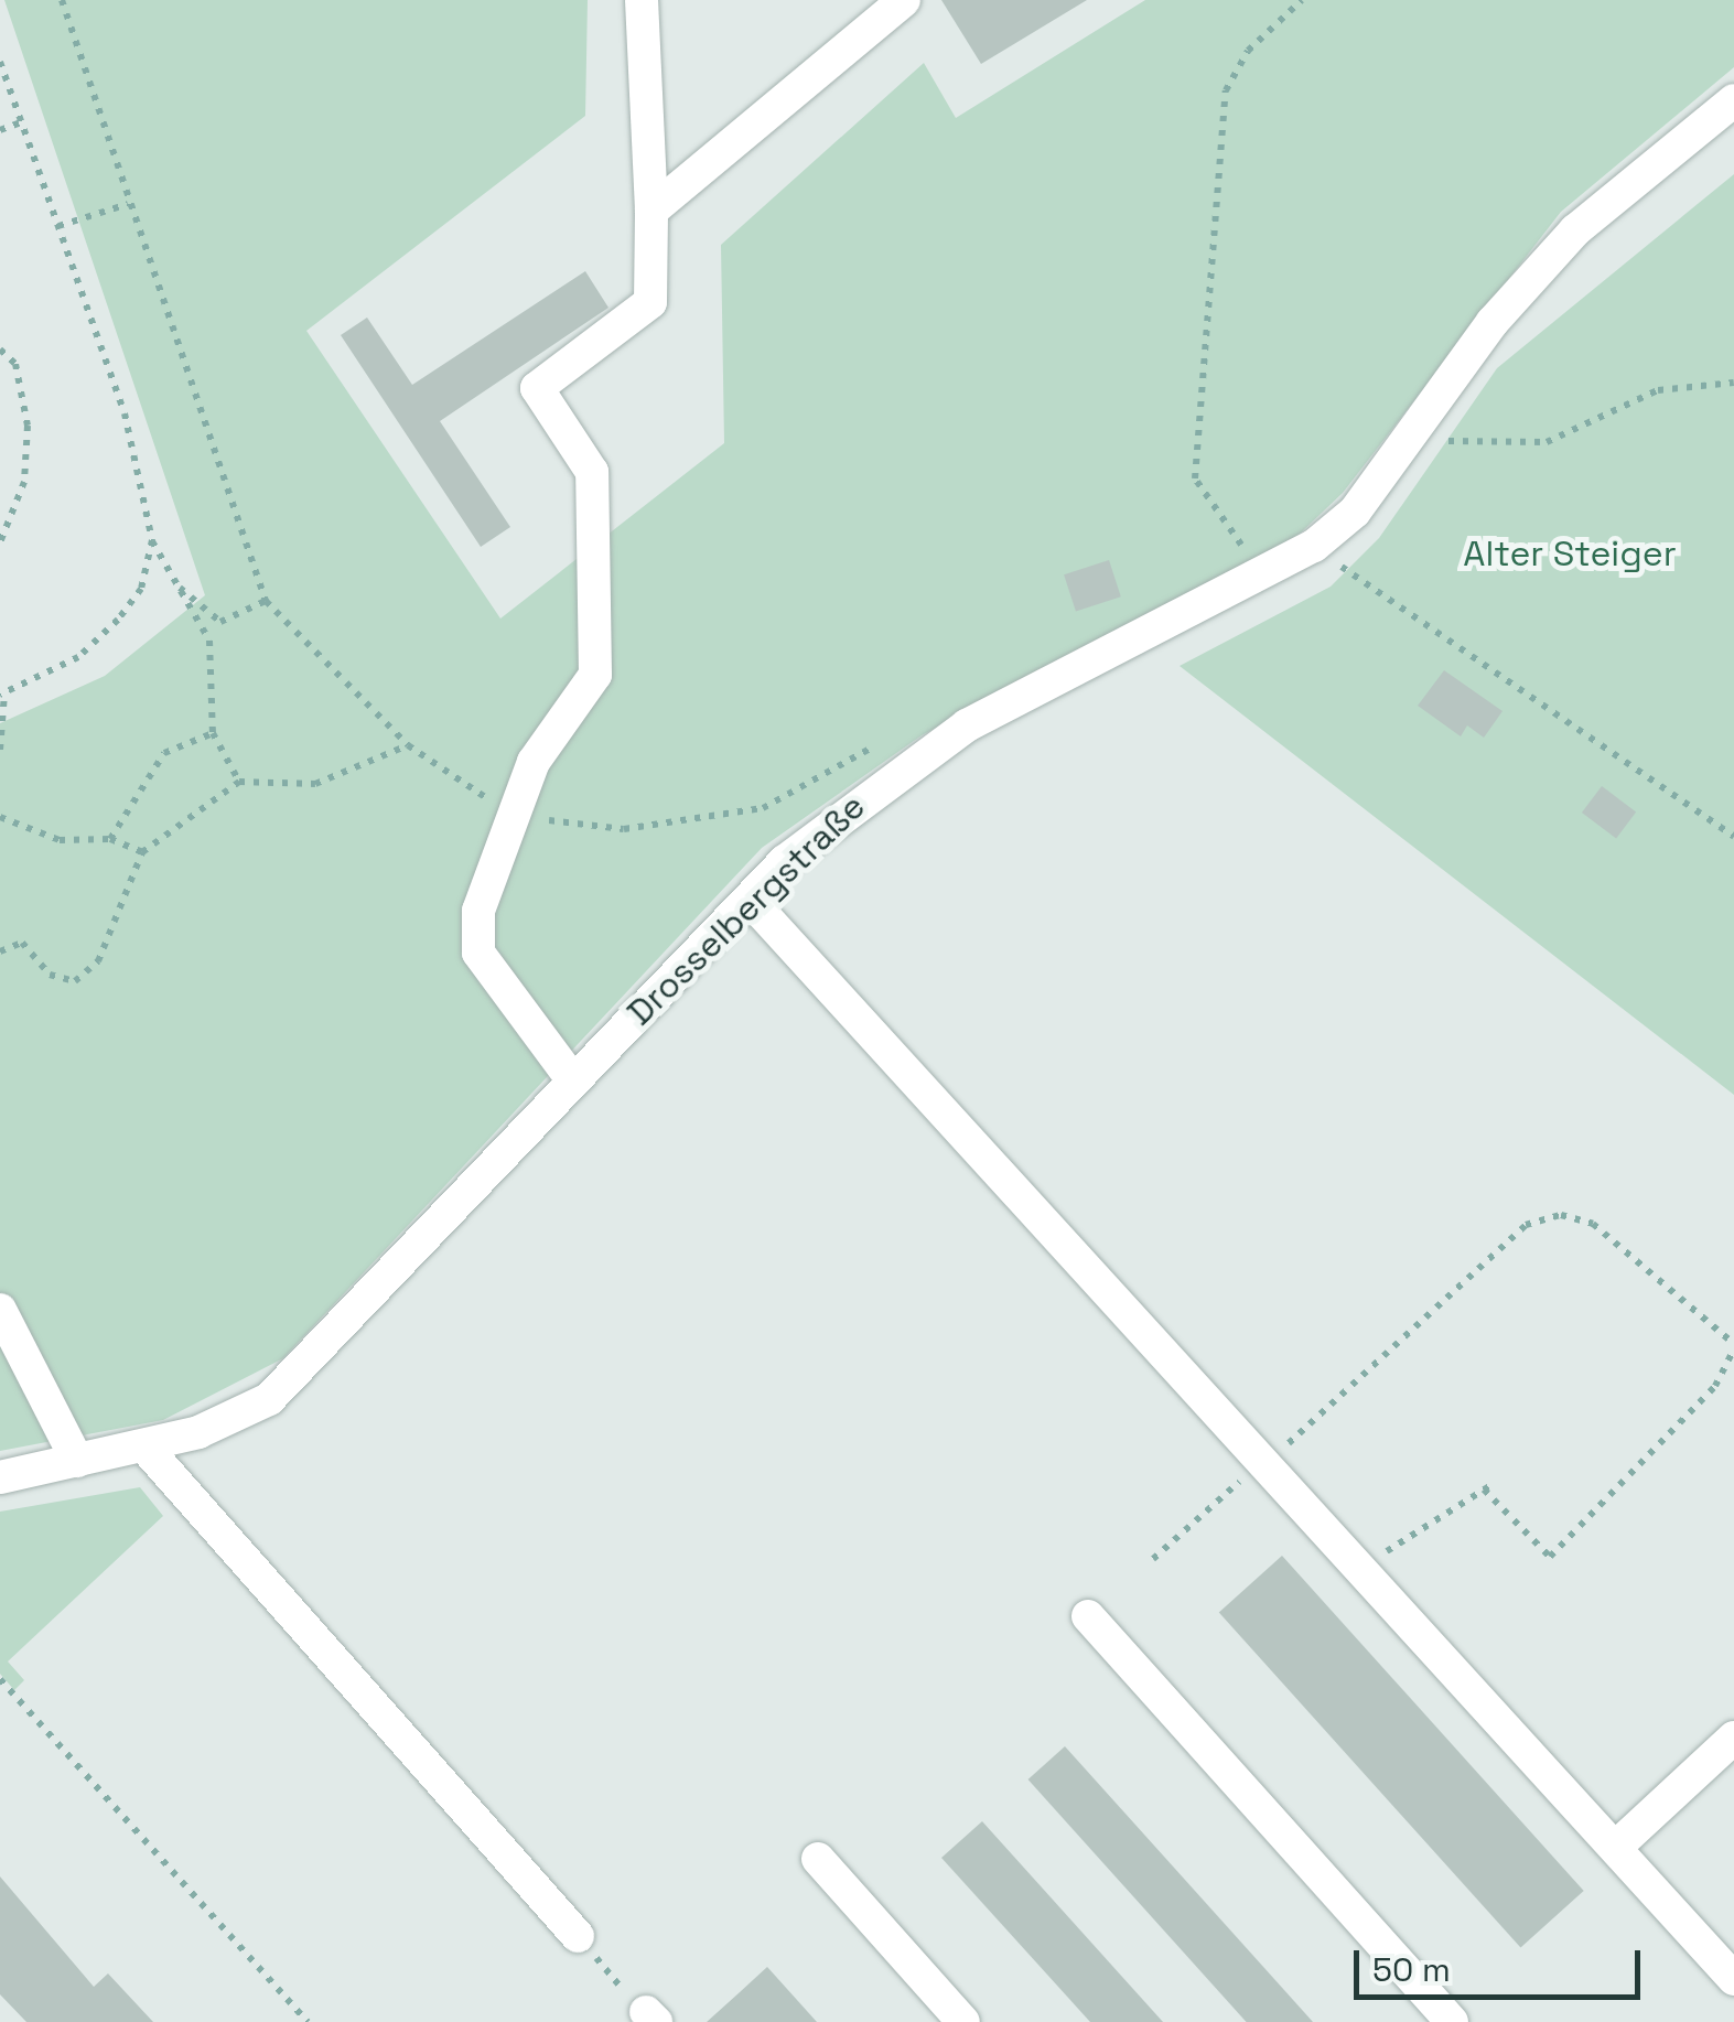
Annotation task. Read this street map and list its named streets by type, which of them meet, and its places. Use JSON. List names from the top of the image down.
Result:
{
  "streets": {
    "street": ["Drosselbergstraße"]
  },
  "parks": ["Alter Steiger"],
  "scale_bar": "50 m"
}
